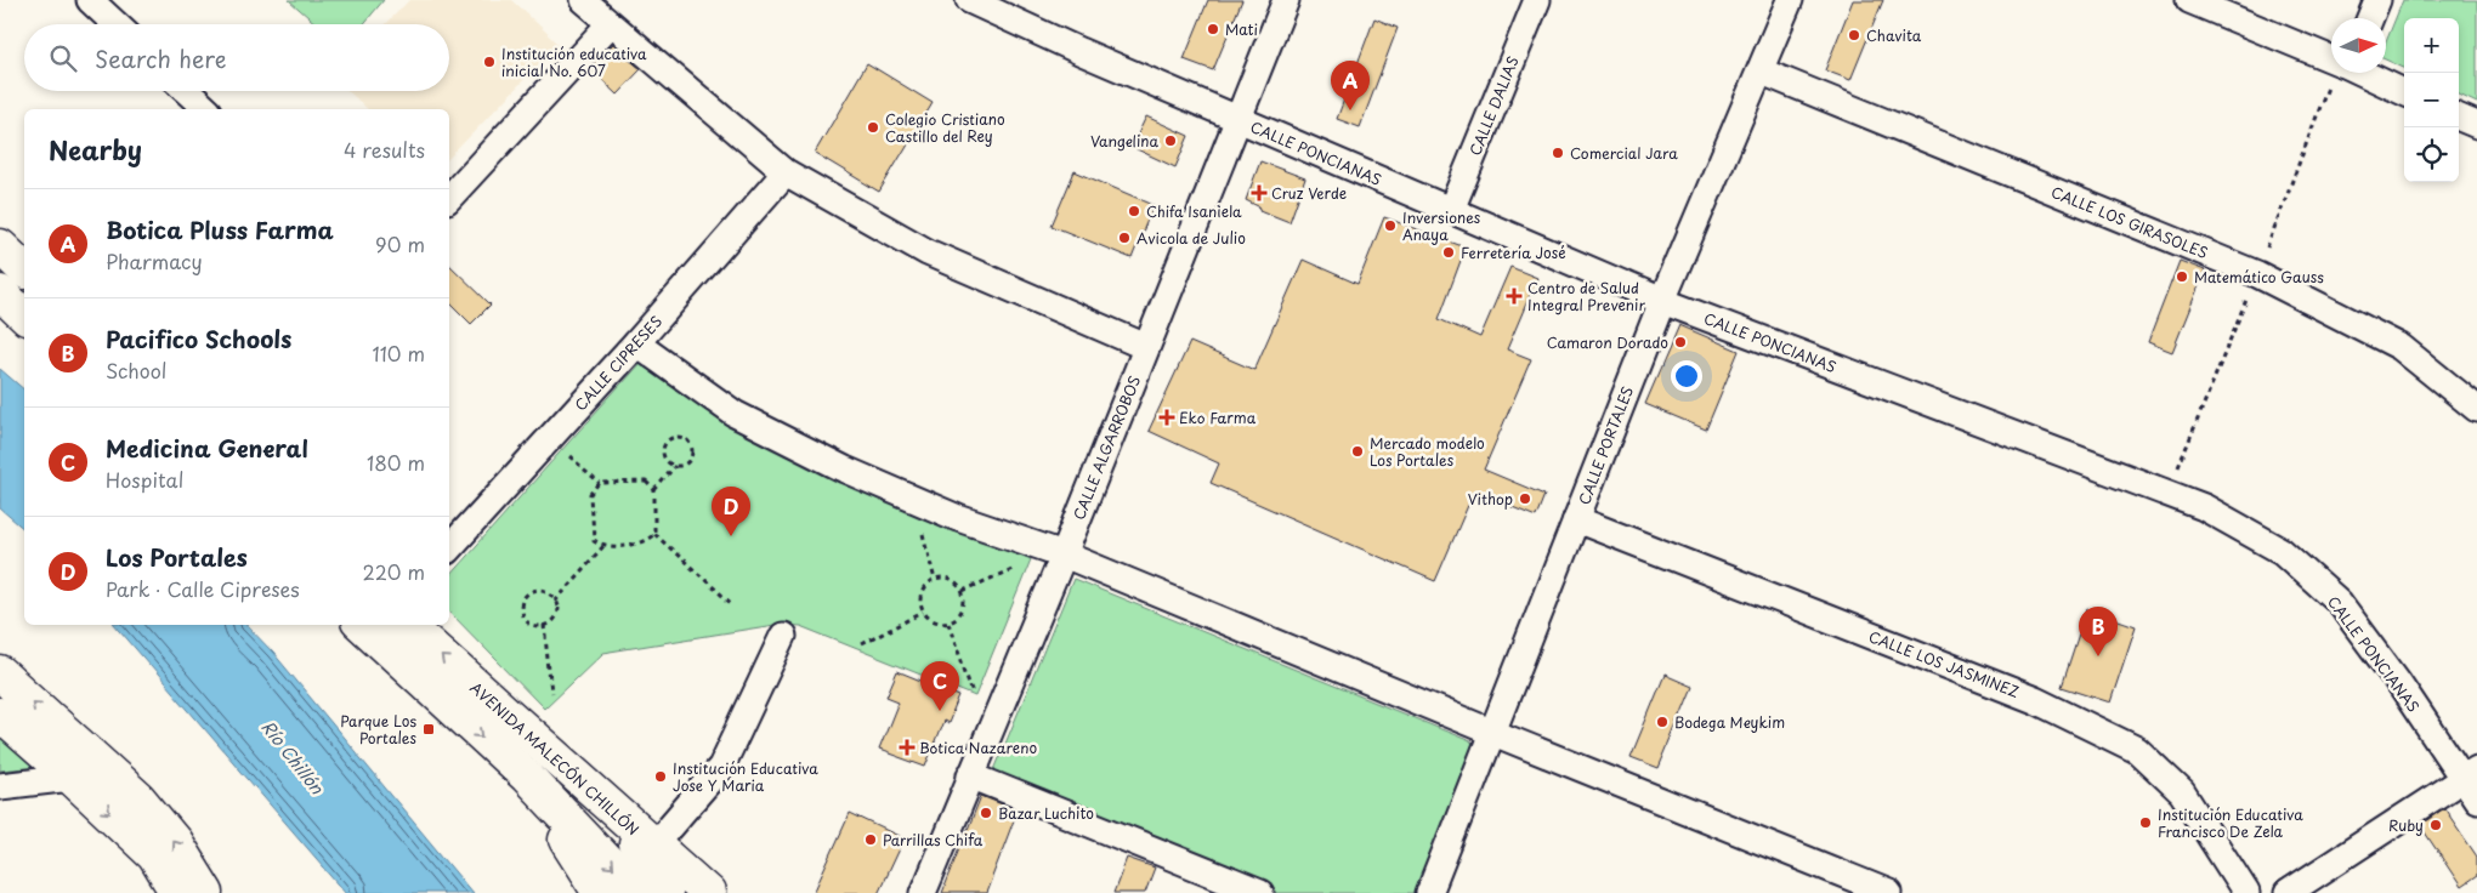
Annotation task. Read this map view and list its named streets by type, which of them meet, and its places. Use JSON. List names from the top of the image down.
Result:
{
  "streets": {
    "street": [
      "CALLE DALIAS",
      "CALLE PONCIANAS",
      "CALLE LOS GIRASOLES",
      "CALLE CIPRESES",
      "CALLE PORTALES",
      "CALLE ALGARROBOS",
      "CALLE LOS JASMINEZ",
      "AVENIDA MALECÓN CHILLÓN"
    ]
  },
  "crossings": [
    ["CALLE DALIAS", "CALLE PONCIANAS"],
    ["CALLE PONCIANAS", "CALLE PORTALES"],
    ["CALLE PONCIANAS", "CALLE ALGARROBOS"],
    ["CALLE LOS GIRASOLES", "CALLE PORTALES"],
    ["CALLE PORTALES", "CALLE LOS JASMINEZ"]
  ],
  "water": ["Río Chillón"],
  "places": {
    "other": [
      "Mati",
      "Chavita",
      "Institución educativa inicial No. 607",
      "Colegio Cristiano Castillo del Rey",
      "Vangelina",
      "Comercial Jara",
      "Chifa Isaniela",
      "Inversiones Anaya",
      "Avicola de Julio",
      "Ferretería José",
      "Matemático Gauss",
      "Camaron Dorado",
      "Mercado modelo Los Portales",
      "Vithop",
      "Bodega Meykim",
      "Institución Educativa Jose Y Maria",
      "Bazar Luchito",
      "Institución Educativa Francisco De Zela",
      "Ruby",
      "Parrillas Chifa"
    ],
    "health": [
      "Cruz Verde",
      "Centro de Salud Integral Prevenir",
      "Eko Farma",
      "Botica Nazareno"
    ],
    "transit": ["Parque Los Portales"]
  },
  "north": "right",
  "page": {
    "map_buttons": ["+", "−"],
    "search": "Search here",
    "pins": [
      "A",
      "D",
      "B",
      "C"
    ],
    "heading": ["Nearby", "4 results"],
    "list": [
      {
        "mark": "A",
        "name": "Botica Pluss Farma",
        "note": "Pharmacy",
        "value": "90 m"
      },
      {
        "mark": "B",
        "name": "Pacifico Schools",
        "note": "School",
        "value": "110 m"
      },
      {
        "mark": "C",
        "name": "Medicina General",
        "note": "Hospital",
        "value": "180 m"
      },
      {
        "mark": "D",
        "name": "Los Portales",
        "note": "Park · Calle Cipreses",
        "value": "220 m"
      }
    ]
  }
}
